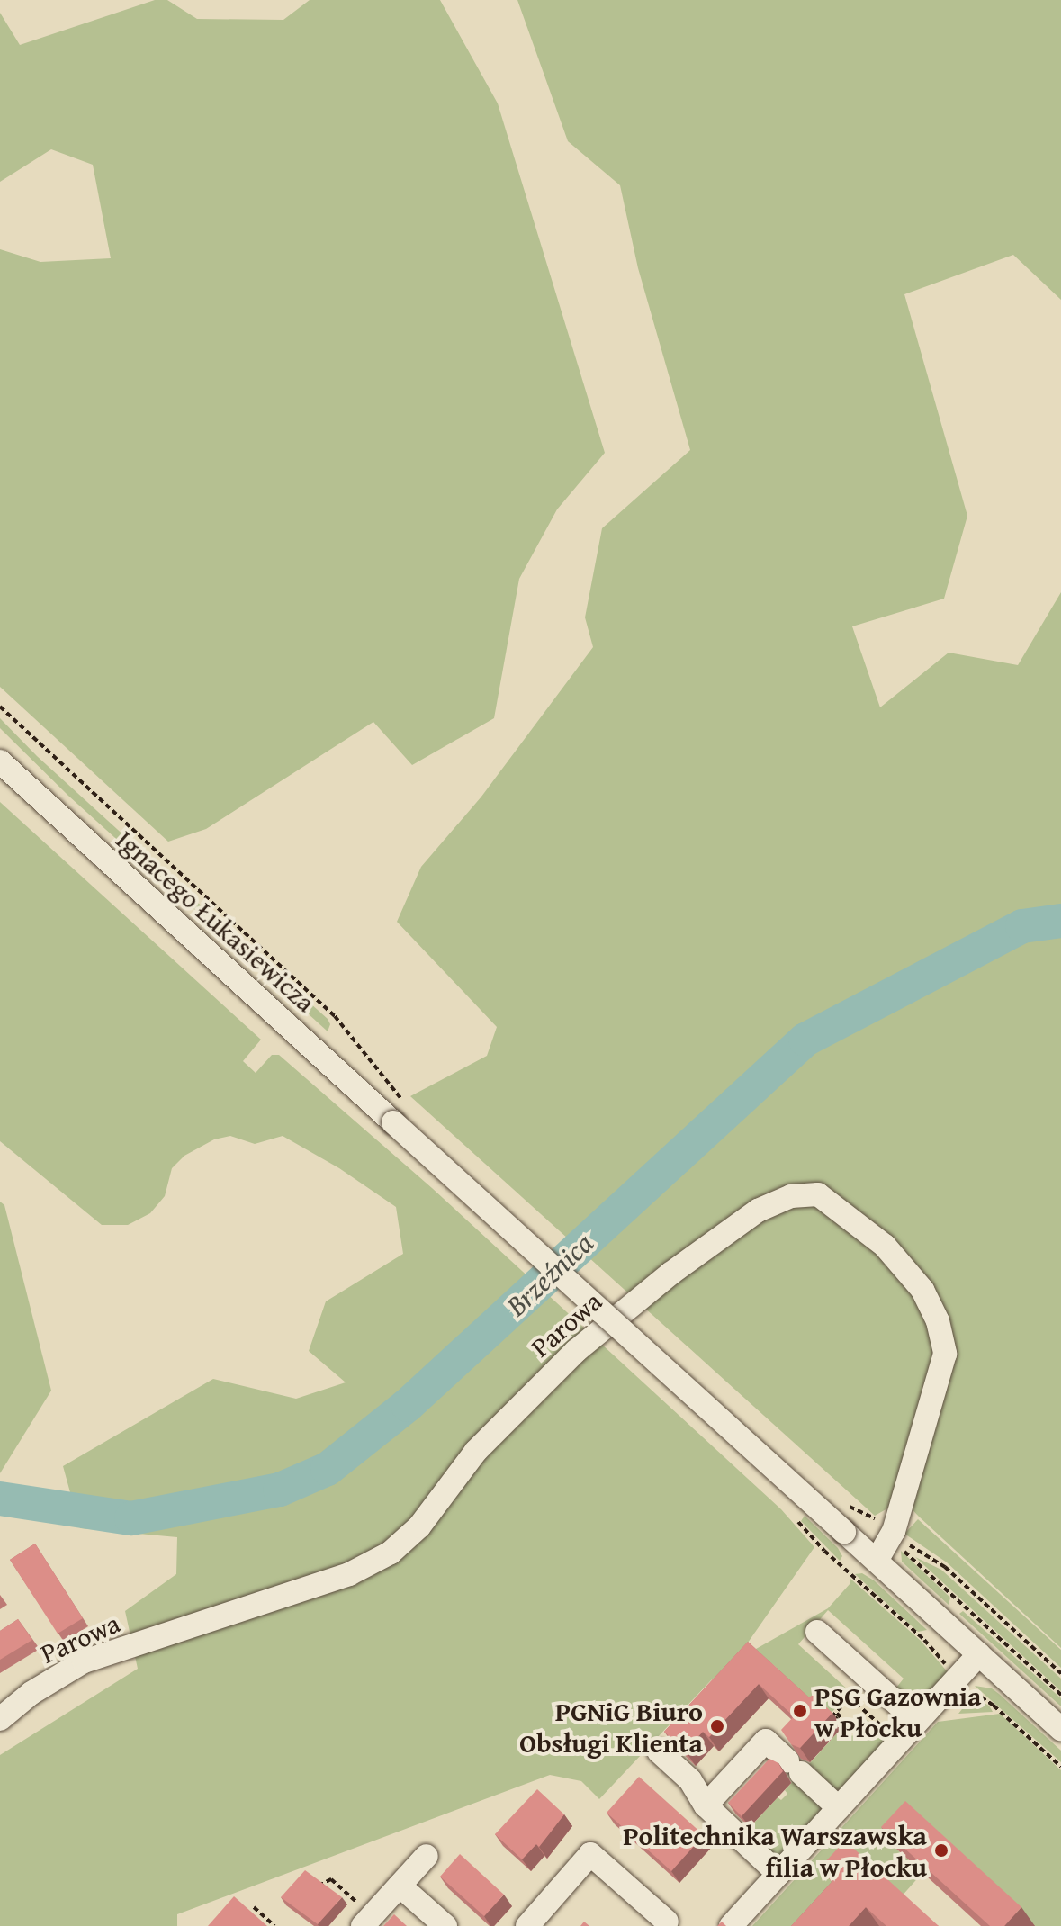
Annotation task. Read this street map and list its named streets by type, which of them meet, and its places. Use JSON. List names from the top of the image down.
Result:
{
  "streets": {
    "street": ["Ignacego Łukasiewicza", "Parowa"]
  },
  "crossings": [
    ["Ignacego Łukasiewicza", "Parowa"]
  ],
  "water": ["Brzeźnica"],
  "places": ["PSG Gazownia w Płocku", "PGNiG Biuro Obsługi Klienta", "Politechnika Warszawska filia w Płocku"]
}
